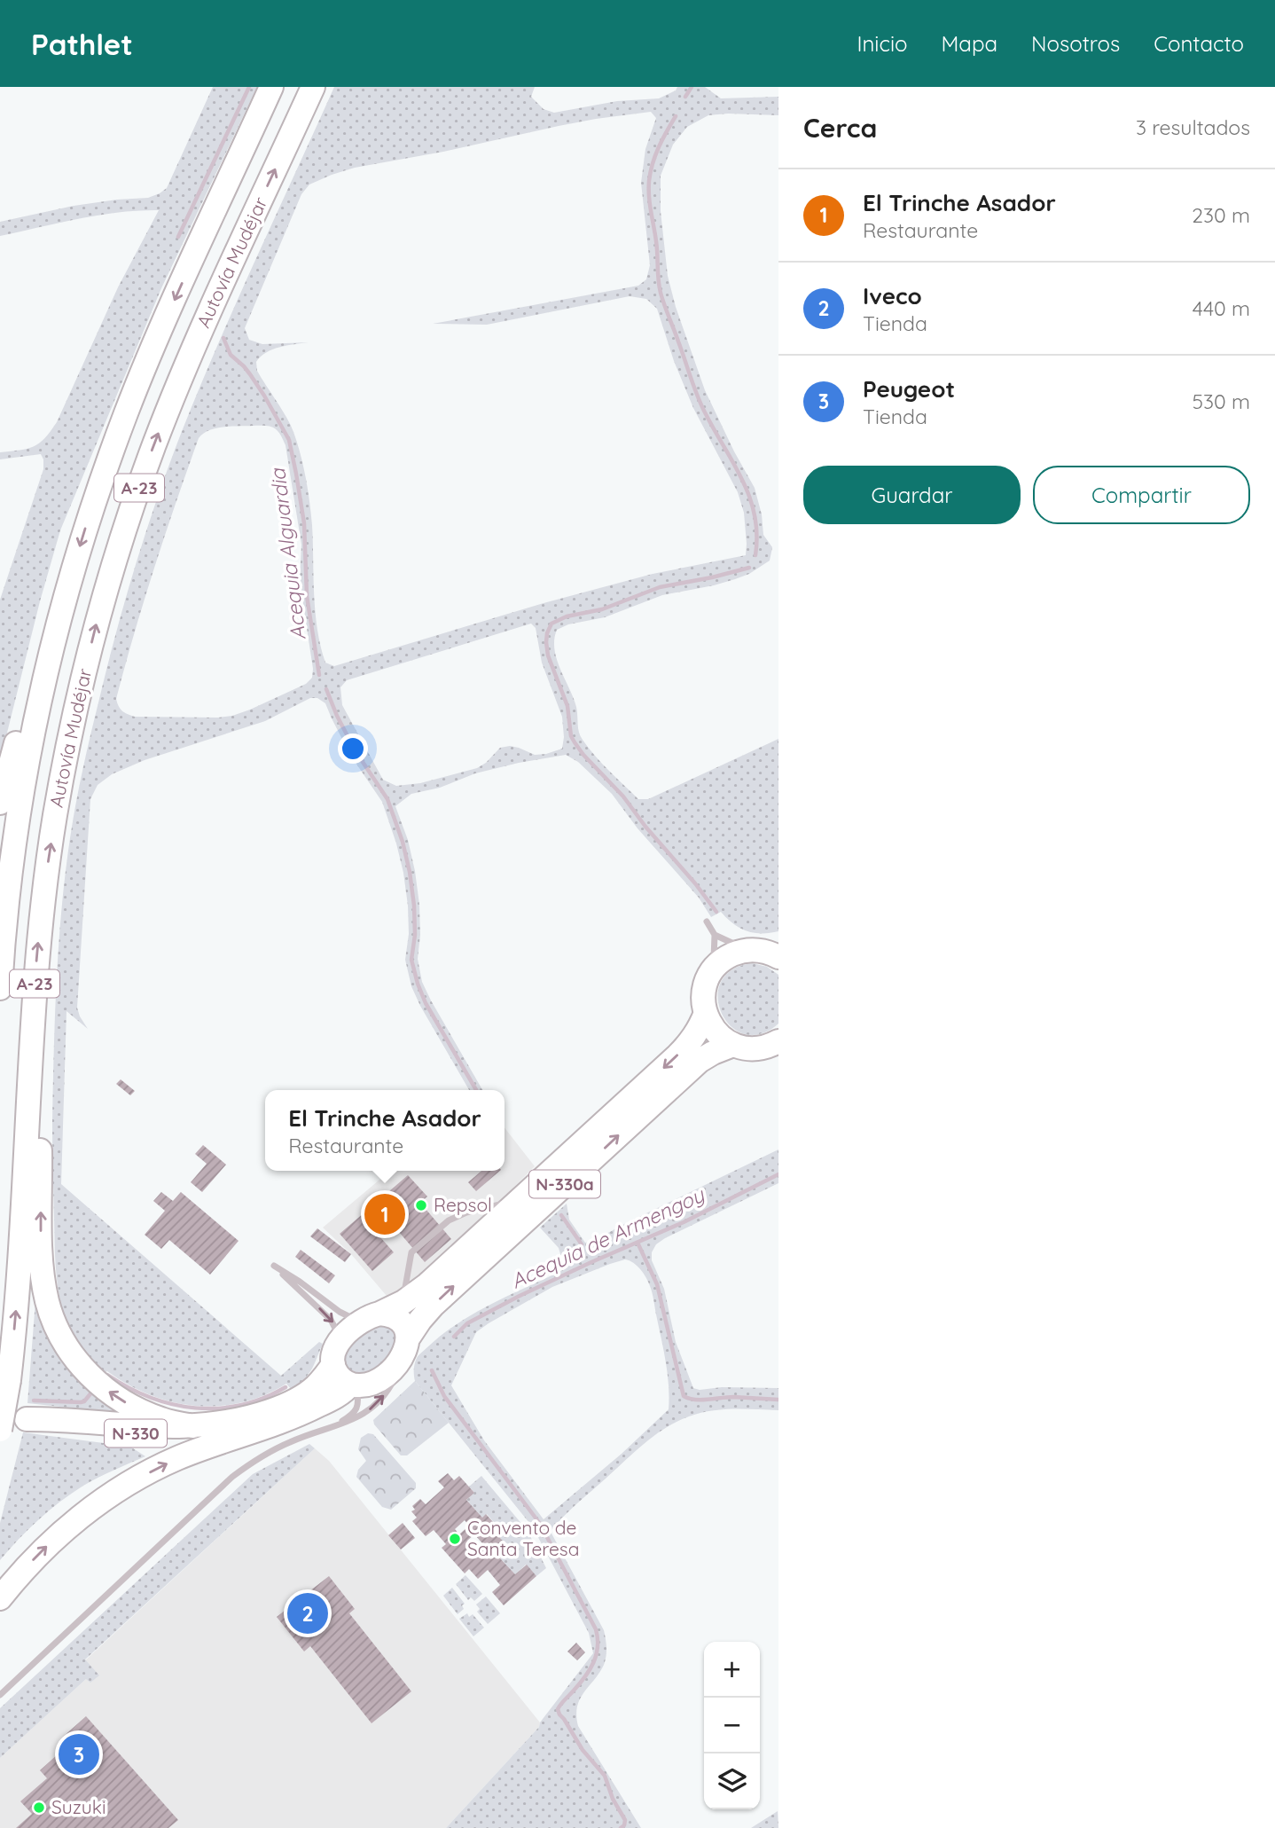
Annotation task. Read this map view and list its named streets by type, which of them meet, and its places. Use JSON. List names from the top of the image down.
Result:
{
  "streets": {
    "highway": [
      "Autovía Mudéjar",
      "A-23",
      "N-330a",
      "N-330"
    ]
  },
  "crossings": [
    ["N-330a", "N-330"]
  ],
  "water": ["Acequia Alguardia", "Acequia de Armengoy"],
  "places": ["Repsol", "Convento de Santa Teresa", "Suzuki"],
  "page": {
    "header": "Pathlet",
    "nav": [
      "Inicio",
      "Mapa",
      "Nosotros",
      "Contacto"
    ],
    "heading": ["Cerca", "3 resultados"],
    "list": [
      {
        "mark": "1",
        "name": "El Trinche Asador",
        "note": "Restaurante",
        "value": "230 m"
      },
      {
        "mark": "2",
        "name": "Iveco",
        "note": "Tienda",
        "value": "440 m"
      },
      {
        "mark": "3",
        "name": "Peugeot",
        "note": "Tienda",
        "value": "530 m"
      }
    ],
    "buttons": ["Guardar", "Compartir"],
    "popup": ["El Trinche Asador", "Restaurante"],
    "pins": ["1", "2", "3"],
    "map_buttons": ["+", "−"]
  }
}
